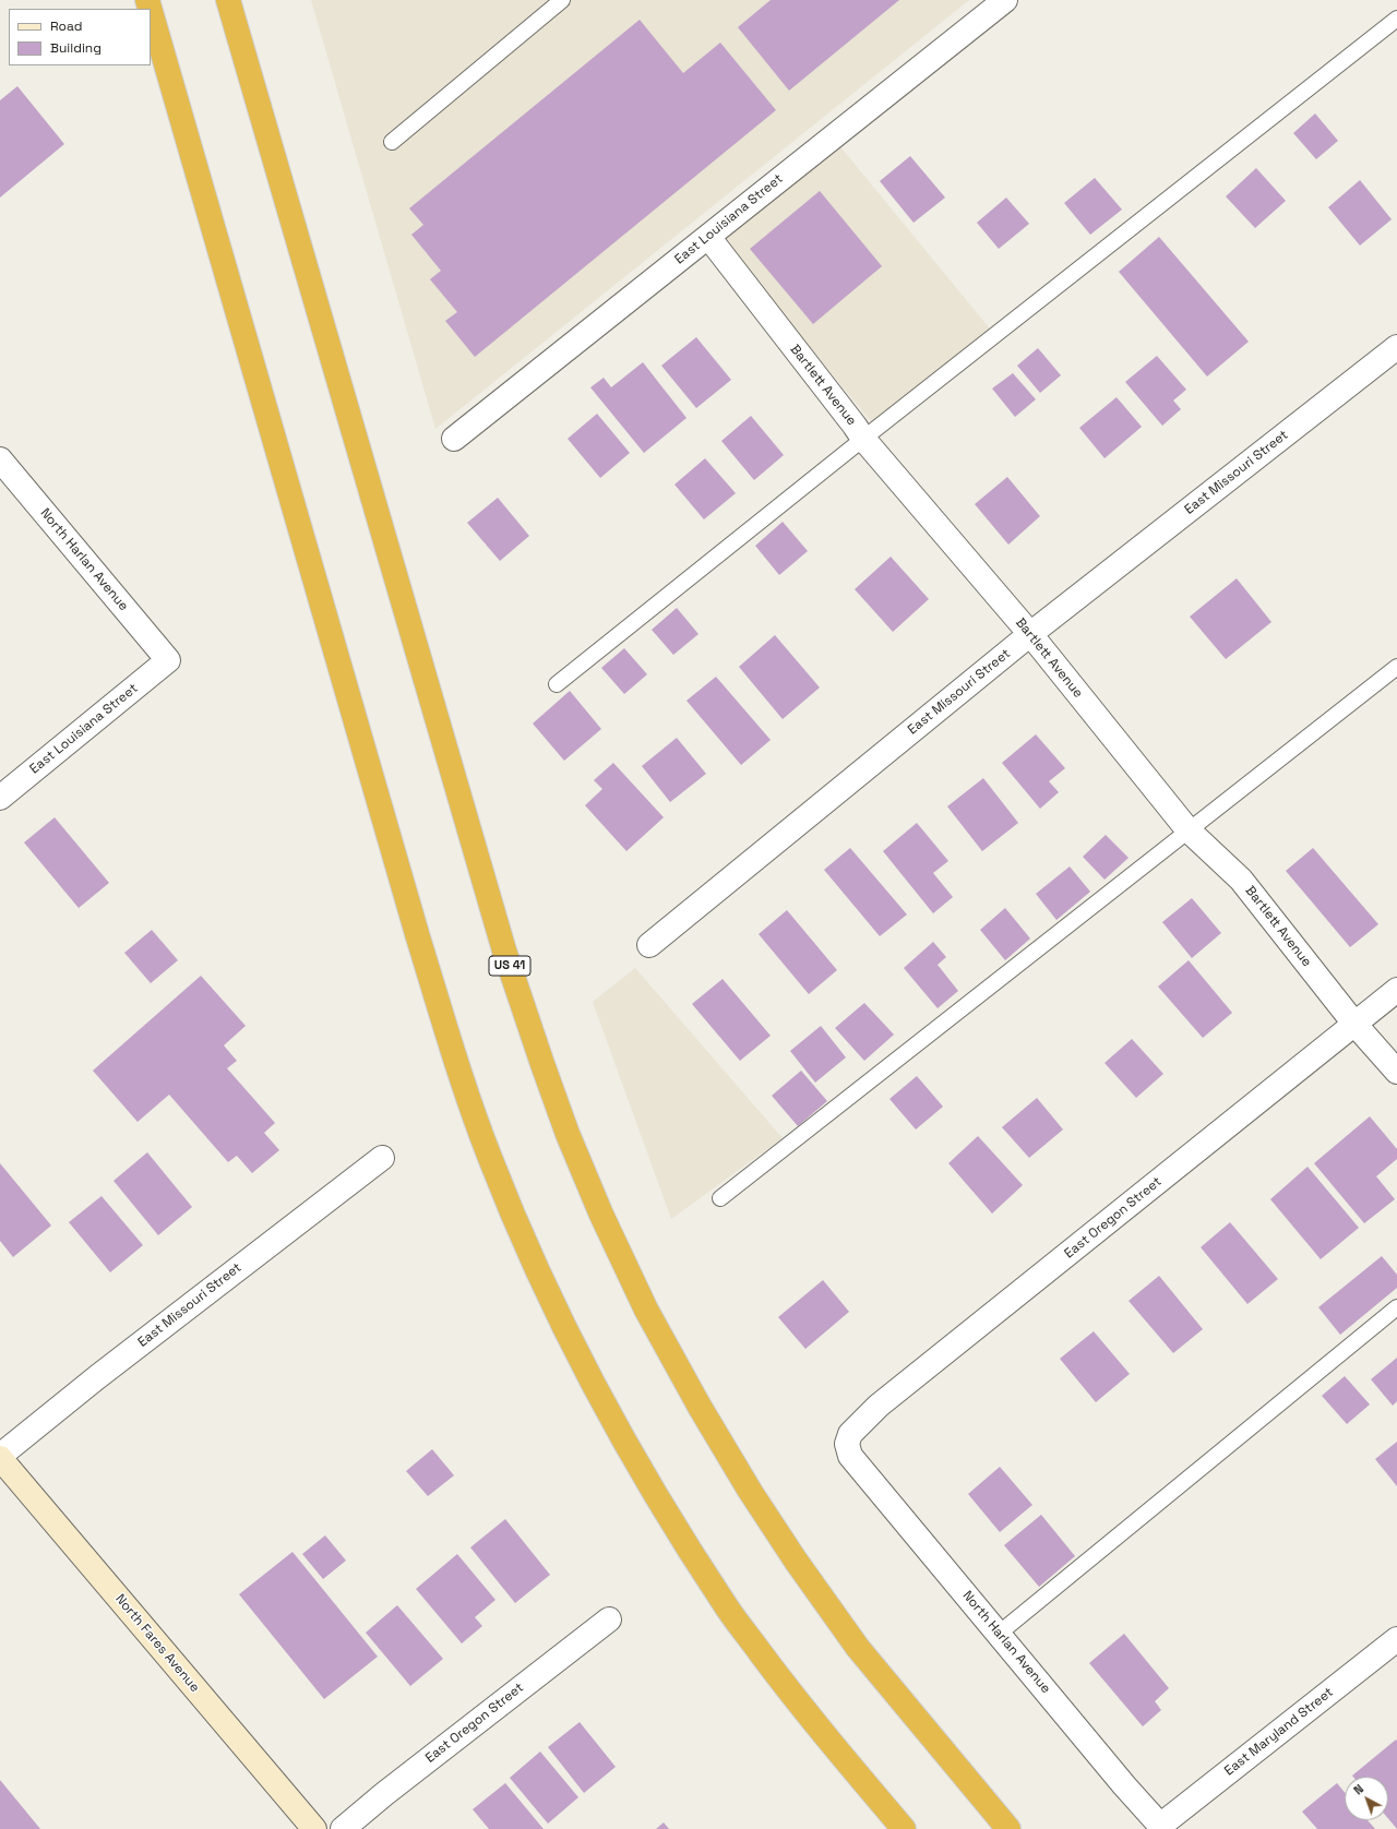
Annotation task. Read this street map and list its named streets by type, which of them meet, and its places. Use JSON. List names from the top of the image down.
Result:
{
  "streets": {
    "highway": ["US 41"],
    "street": [
      "East Louisiana Street",
      "Bartlett Avenue",
      "East Missouri Street",
      "North Harlan Avenue",
      "East Oregon Street",
      "North Fares Avenue",
      "East Maryland Street"
    ]
  },
  "crossings": [
    ["East Louisiana Street", "Bartlett Avenue"],
    ["East Louisiana Street", "North Harlan Avenue"],
    ["Bartlett Avenue", "East Missouri Street"],
    ["Bartlett Avenue", "East Oregon Street"],
    ["East Missouri Street", "North Fares Avenue"],
    ["North Harlan Avenue", "East Oregon Street"],
    ["North Harlan Avenue", "East Maryland Street"]
  ],
  "legend": ["Road", "Building"],
  "north": "top left"
}
